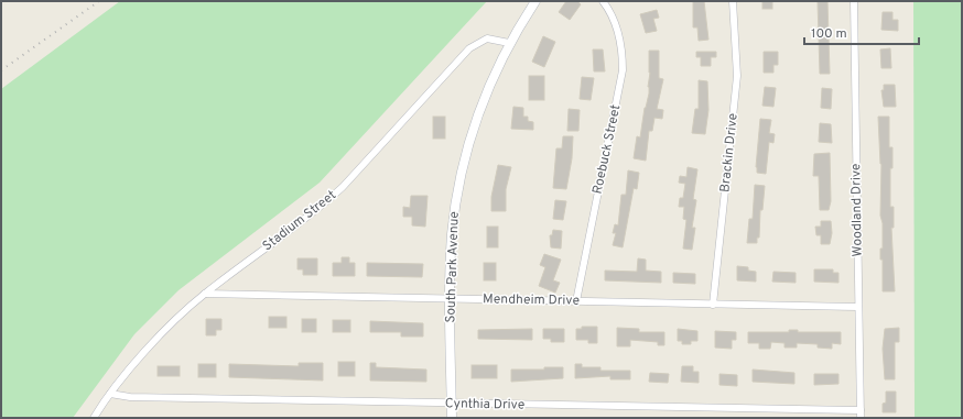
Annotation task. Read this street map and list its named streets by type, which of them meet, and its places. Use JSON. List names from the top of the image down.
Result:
{
  "streets": {
    "street": [
      "Roebuck Street",
      "Brackin Drive",
      "Woodland Drive",
      "Stadium Street",
      "South Park Avenue",
      "Mendheim Drive",
      "Cynthia Drive"
    ]
  },
  "crossings": [
    ["Roebuck Street", "Mendheim Drive"],
    ["Brackin Drive", "Mendheim Drive"],
    ["Woodland Drive", "Mendheim Drive"],
    ["Woodland Drive", "Cynthia Drive"],
    ["Stadium Street", "South Park Avenue"],
    ["Stadium Street", "Mendheim Drive"],
    ["Stadium Street", "Cynthia Drive"],
    ["South Park Avenue", "Mendheim Drive"],
    ["South Park Avenue", "Cynthia Drive"]
  ],
  "scale_bar": "100 m"
}
